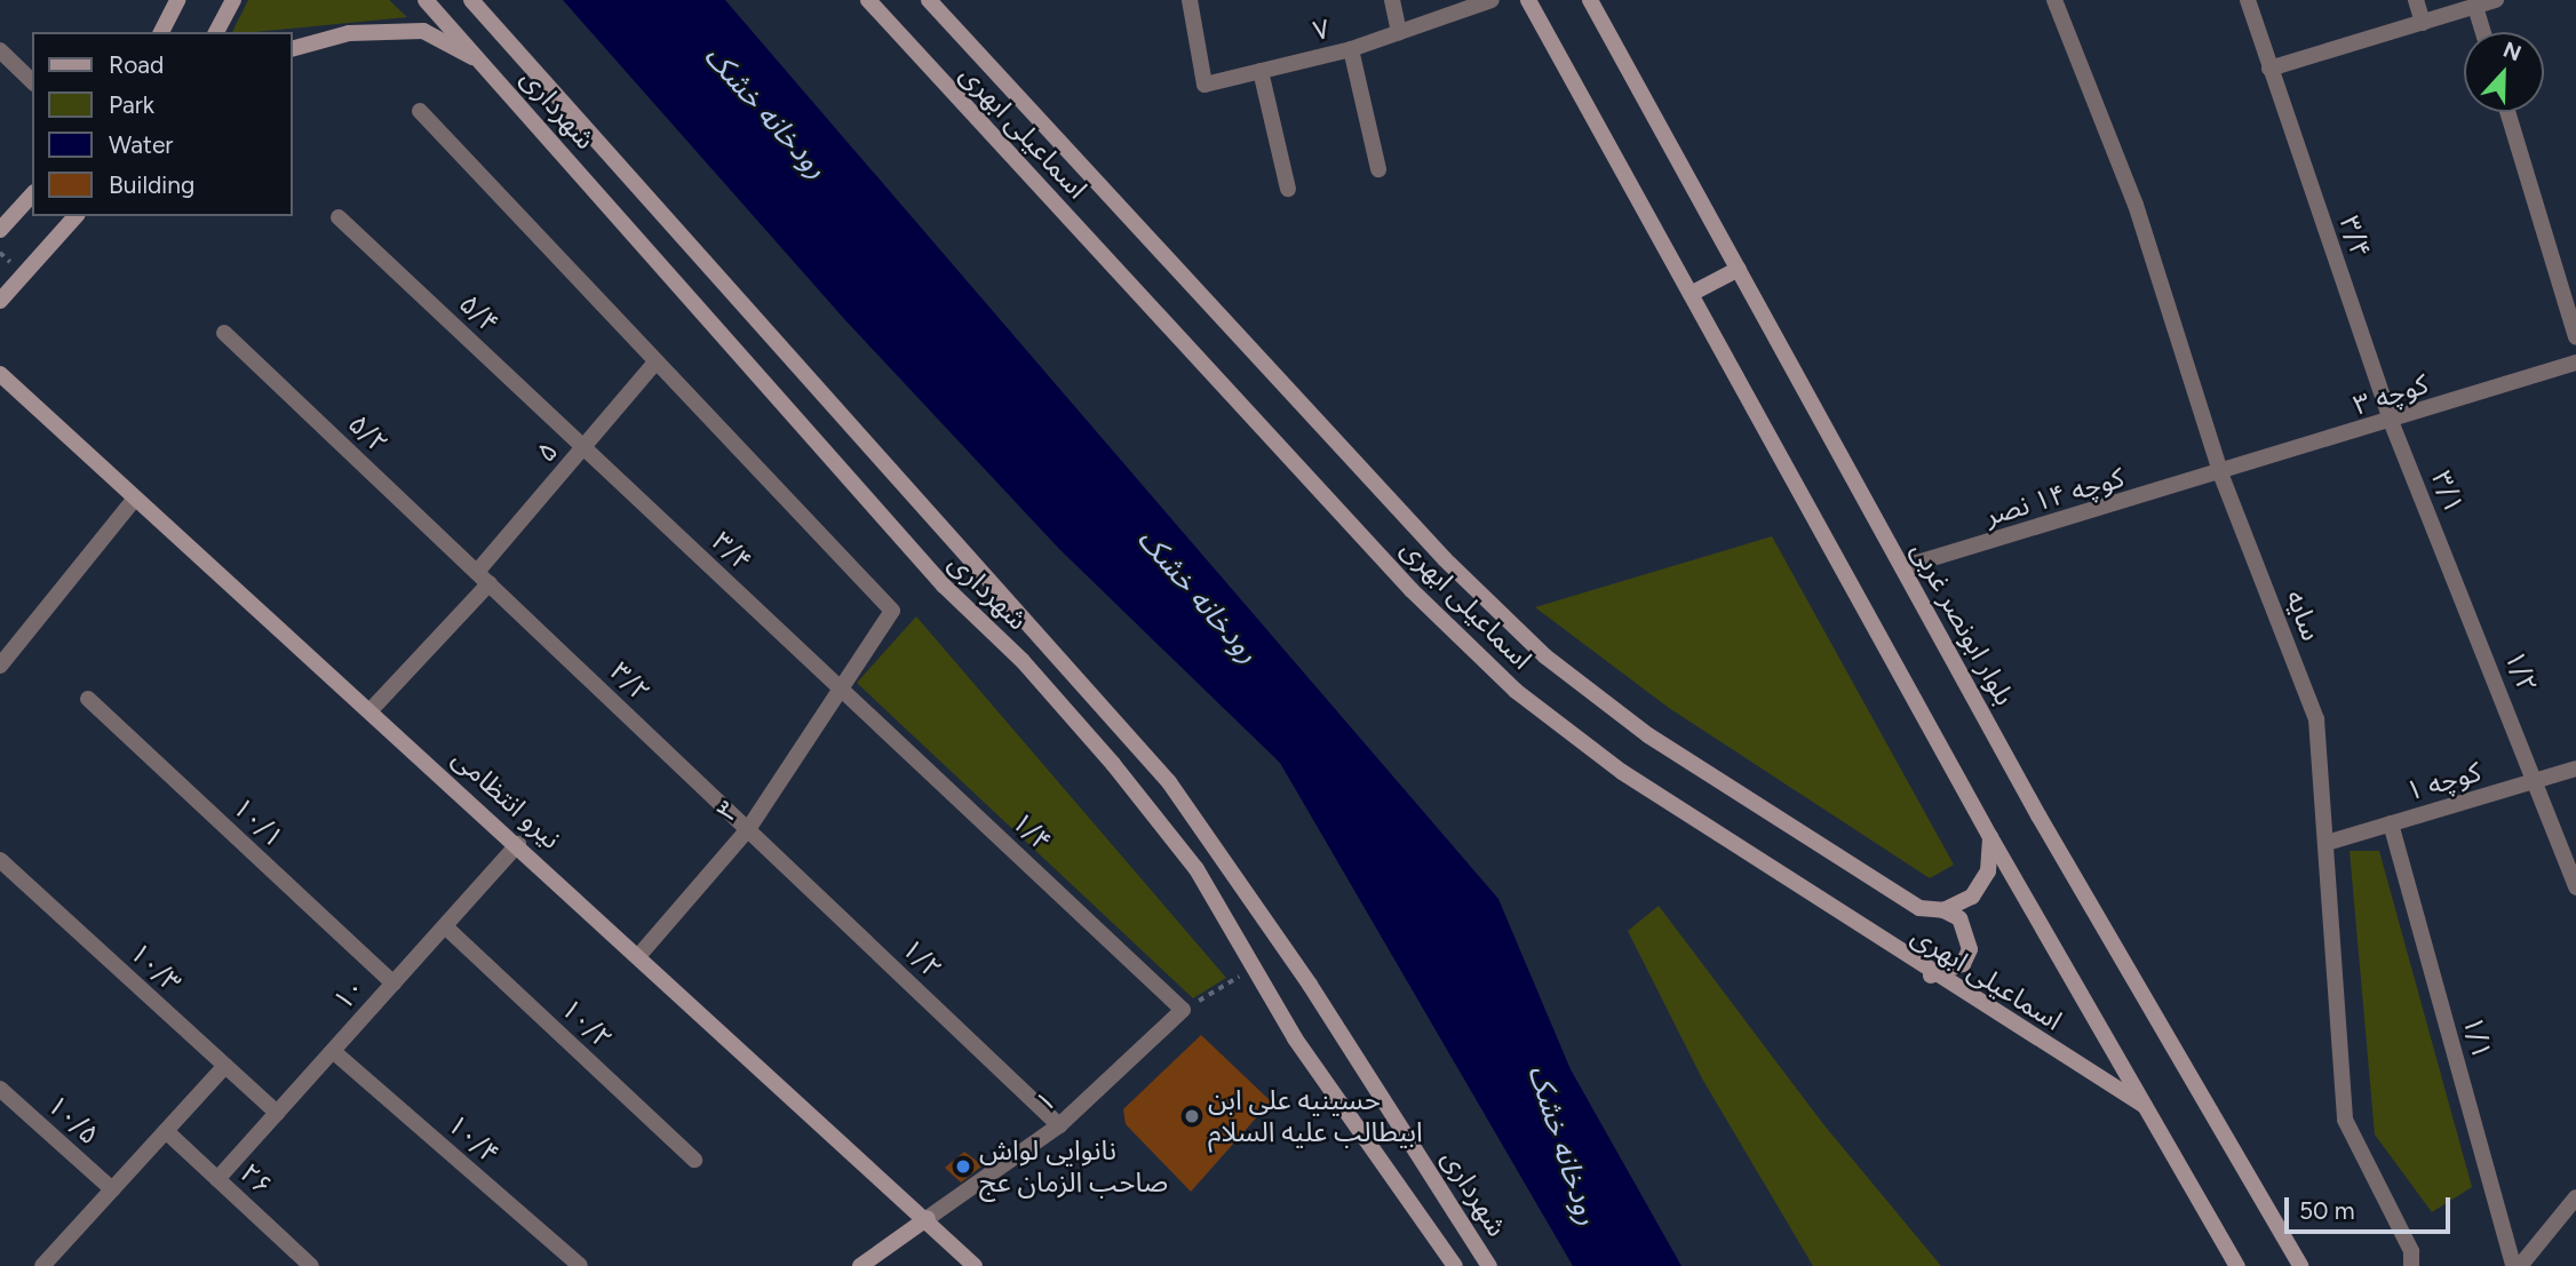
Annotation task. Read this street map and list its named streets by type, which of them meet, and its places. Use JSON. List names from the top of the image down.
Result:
{
  "streets": {
    "main road": [
      "شهرداری",
      "اسماعیلی ابهری",
      "بلوار ابونصر غربی",
      "نیرو انتظامی"
    ],
    "street": [
      "۷",
      "۳/۴",
      "۵/۴",
      "کوچه ۳",
      "۵/۲",
      "۵",
      "۳/۱",
      "کوچه ۱۴ نصر",
      "سایه",
      "۱/۲",
      "۳/۲",
      "کوچه ۱",
      "۳",
      "۱۰/۱",
      "۱/۴",
      "۱۰/۳",
      "۱۰",
      "۱۰/۲",
      "۱/۱",
      "۱",
      "۱۰/۵",
      "۱۰/۴",
      "۲۶"
    ]
  },
  "crossings": [
    ["۳/۴", "۵/۴"],
    ["۳/۴", "کوچه ۳"],
    ["۳/۴", "۵"],
    ["۳/۴", "۳/۱"],
    ["۳/۴", "۳"],
    ["۳/۴", "۱/۴"],
    ["۵/۴", "۵"],
    ["کوچه ۳", "۳/۱"],
    ["کوچه ۳", "کوچه ۱۴ نصر"],
    ["کوچه ۳", "سایه"],
    ["۵/۲", "۵"],
    ["۵/۲", "۳/۲"],
    ["۵", "۳/۲"],
    ["۵", "۳"],
    ["۳/۱", "۱/۲"],
    ["کوچه ۱۴ نصر", "سایه"],
    ["کوچه ۱۴ نصر", "بلوار ابونصر غربی"],
    ["سایه", "کوچه ۱"],
    ["۱/۲", "۳/۲"],
    ["۱/۲", "کوچه ۱"],
    ["۱/۲", "۳"],
    ["۱/۲", "۱"],
    ["۳/۲", "۳"],
    ["کوچه ۱", "۱/۱"],
    ["نیرو انتظامی", "۳"],
    ["نیرو انتظامی", "۱۰"],
    ["نیرو انتظامی", "۱"],
    ["۳", "۱/۴"],
    ["۱۰/۱", "۱۰"],
    ["۱/۴", "۱"],
    ["۱۰/۳", "۱۰"],
    ["۱۰", "۱۰/۲"],
    ["۱۰", "۱۰/۴"],
    ["۱۰", "۲۶"]
  ],
  "water": ["رودخانه خشک"],
  "places": ["حسینیه علی ابن ابیطالب علیه السلام", "نانوایی لواش صاحب الزمان عج"],
  "legend": [
    "Road",
    "Park",
    "Water",
    "Building"
  ],
  "scale_bar": "50 m",
  "north": "top"
}
